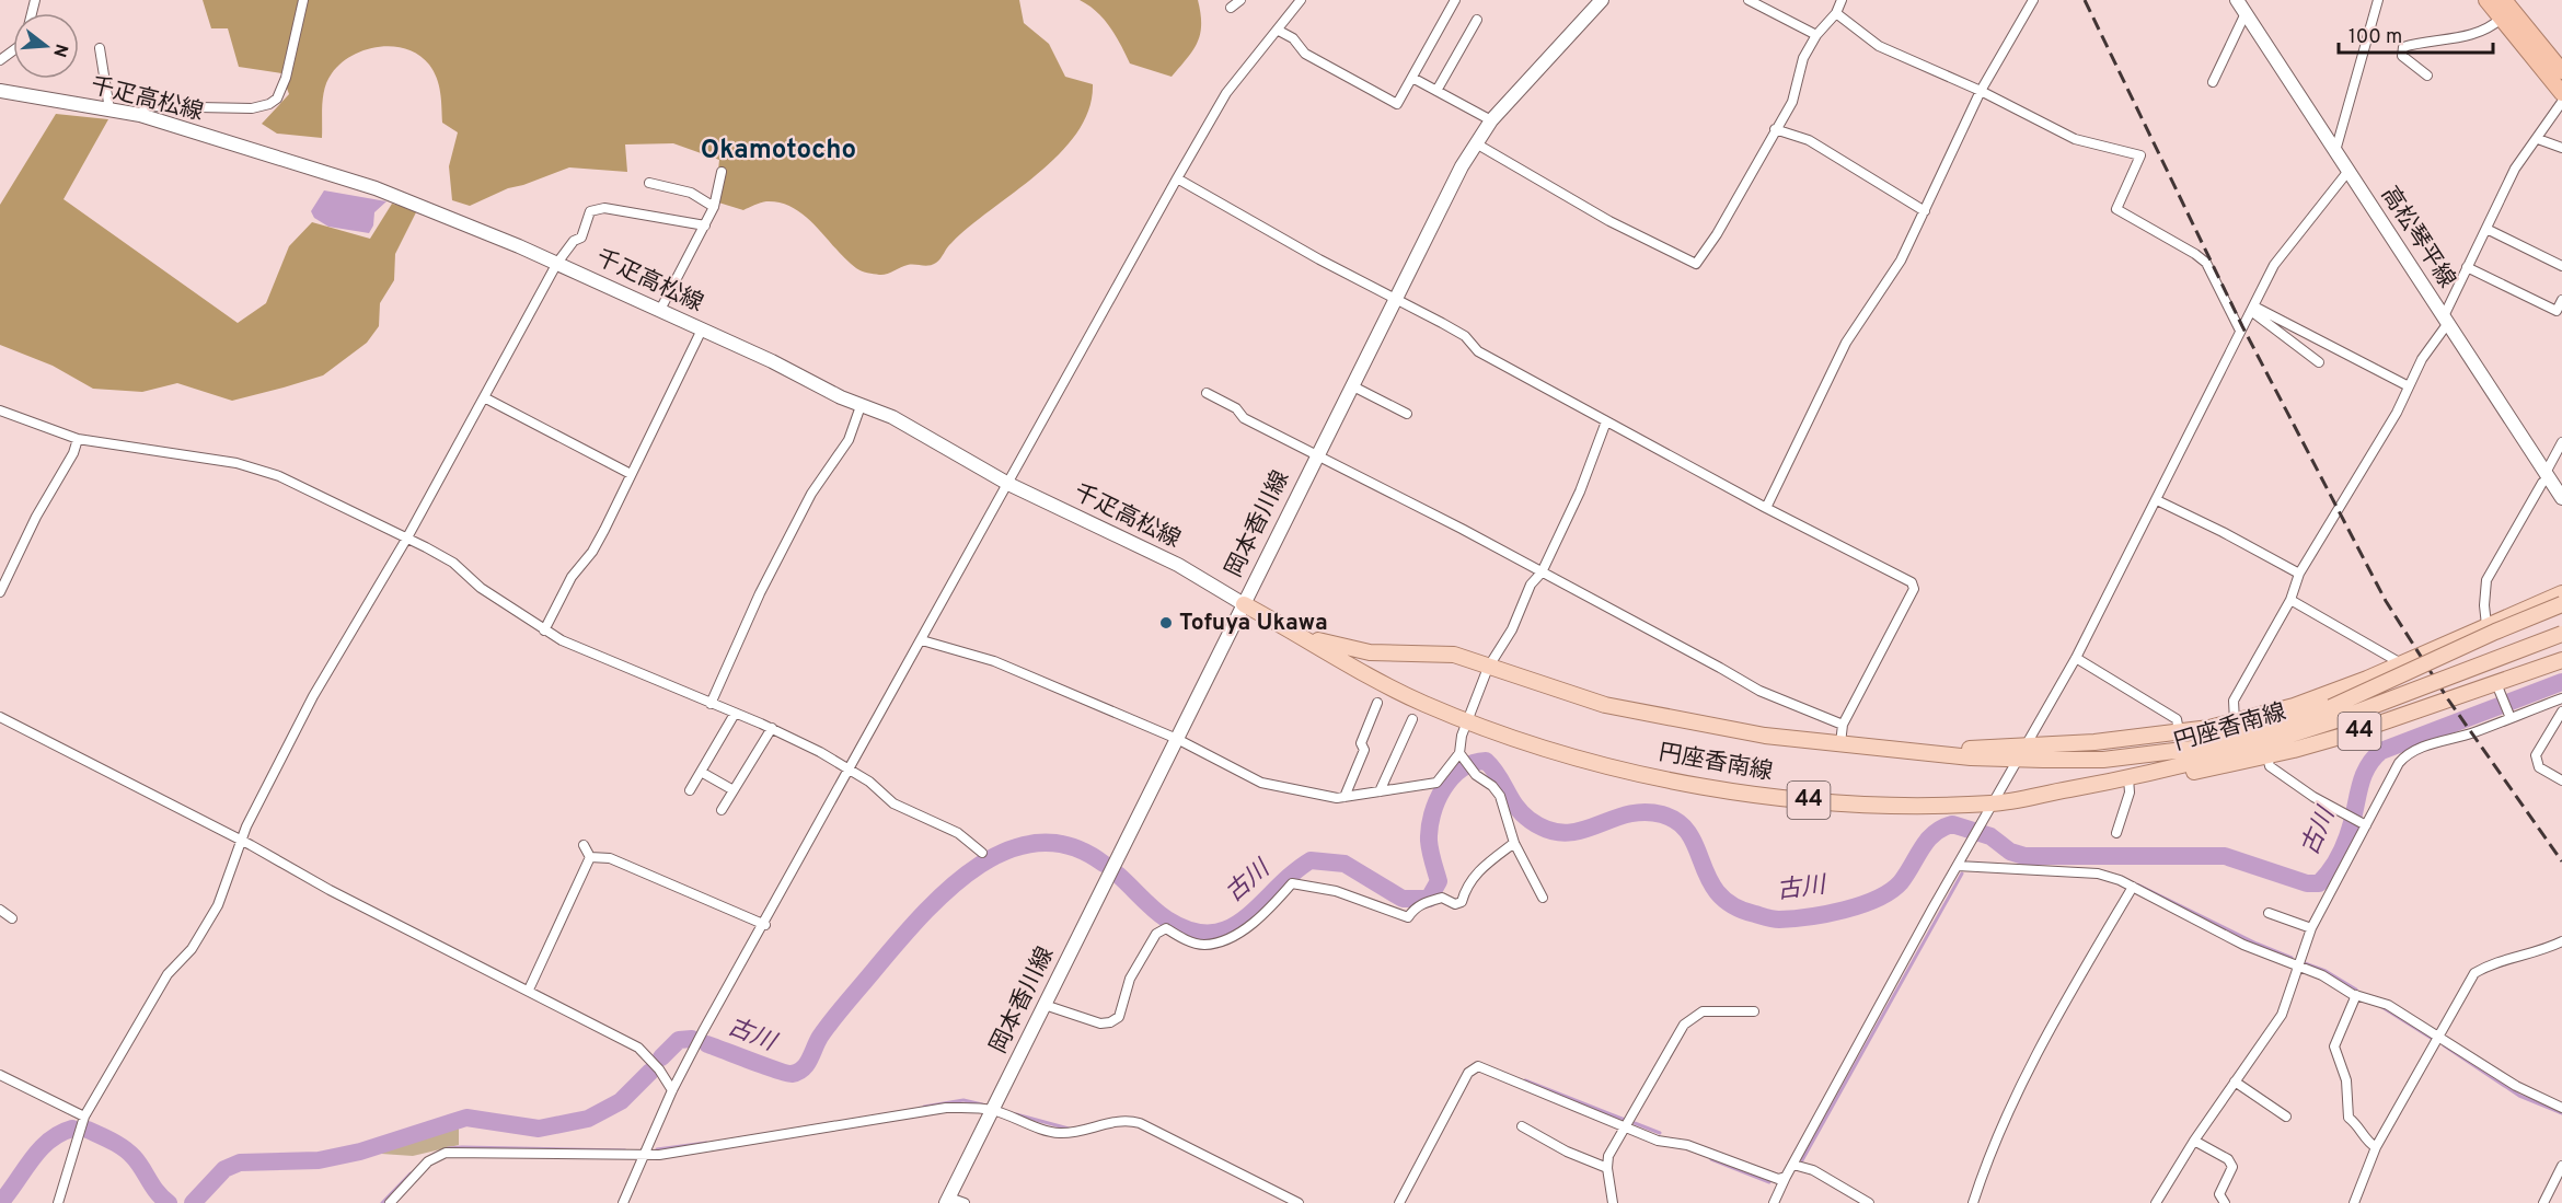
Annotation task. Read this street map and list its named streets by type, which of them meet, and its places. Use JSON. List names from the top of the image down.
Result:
{
  "streets": {
    "main road": [
      "千疋高松線",
      "高松琴平線",
      "岡本香川線",
      "円座香南線",
      "44"
    ]
  },
  "crossings": [
    ["千疋高松線", "岡本香川線"],
    ["千疋高松線", "円座香南線"],
    ["岡本香川線", "円座香南線"],
    ["円座香南線", "44"]
  ],
  "districts": ["Okamotocho"],
  "water": ["古川"],
  "places": ["Tofuya Ukawa"],
  "scale_bar": "100 m",
  "north": "right"
}
